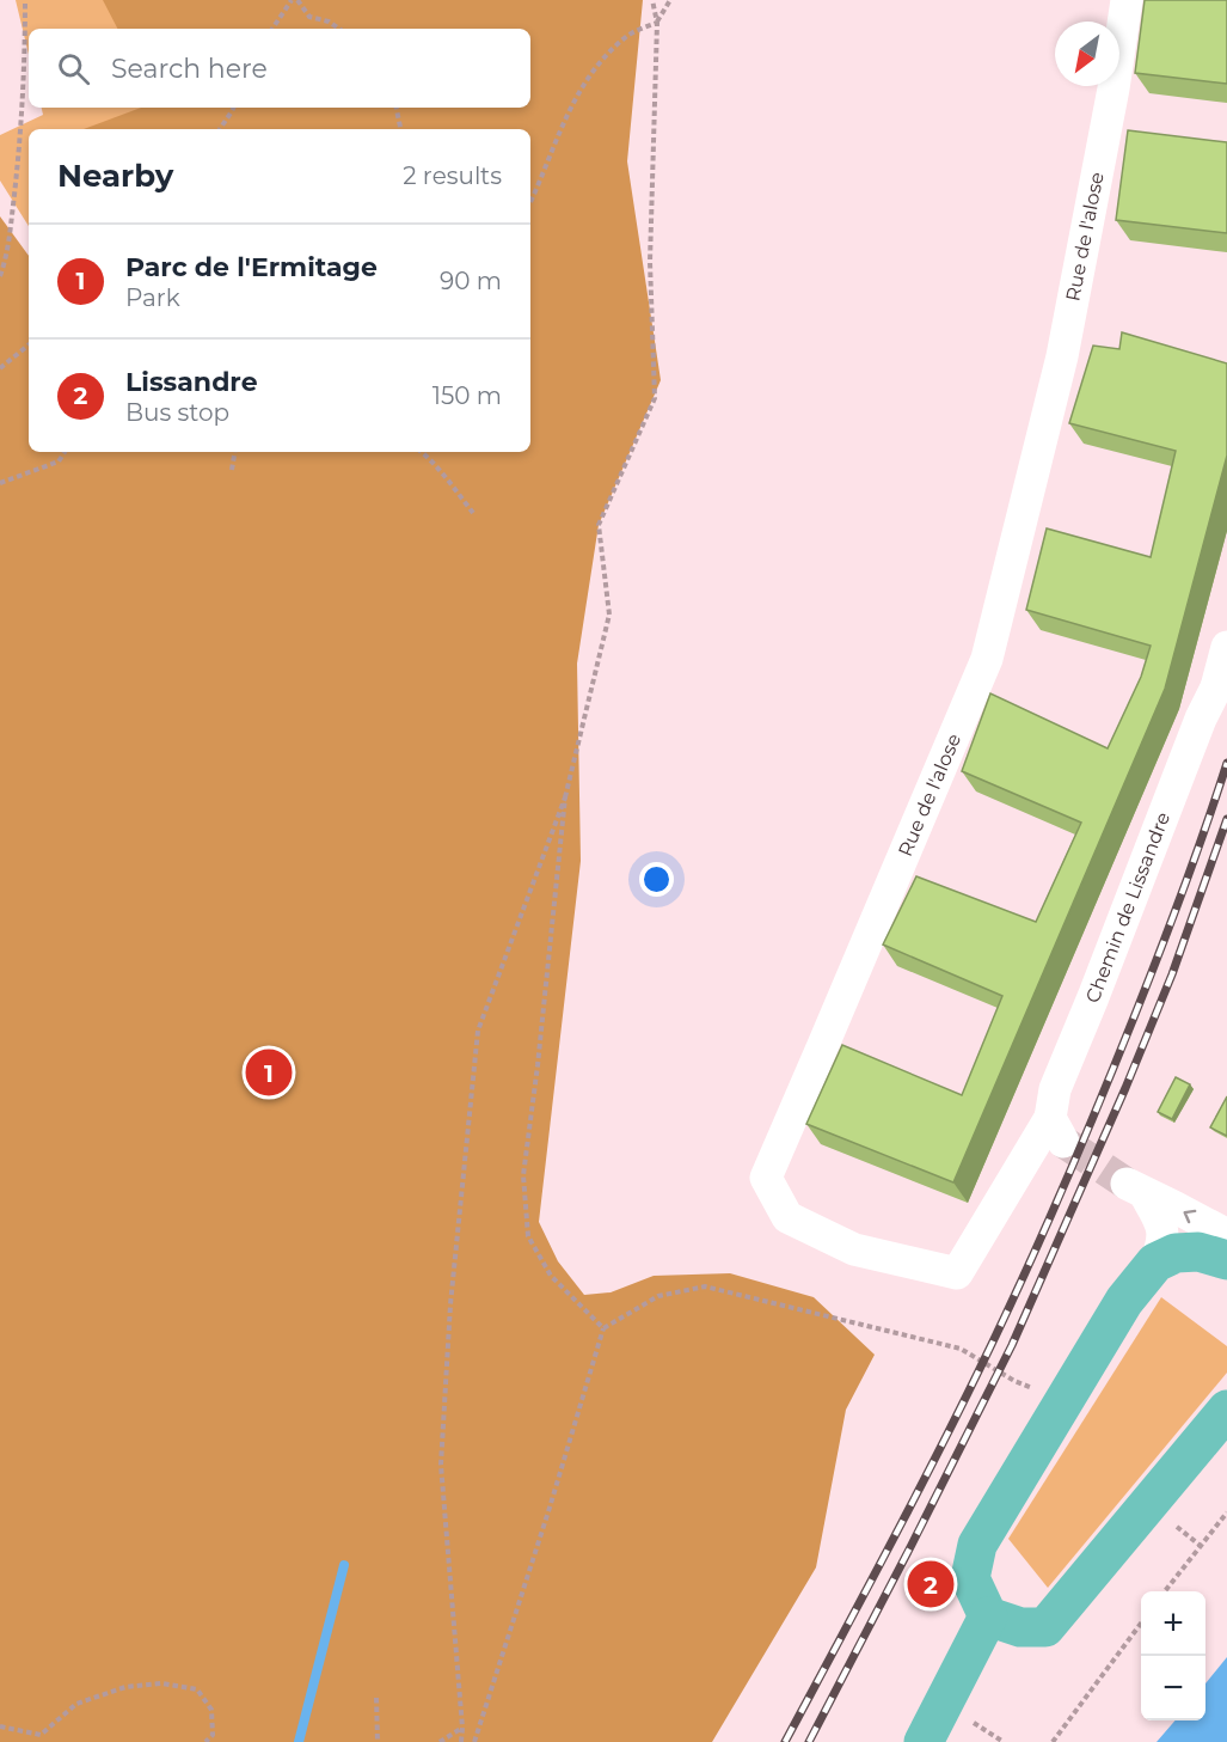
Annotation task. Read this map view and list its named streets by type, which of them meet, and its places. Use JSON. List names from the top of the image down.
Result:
{
  "streets": {
    "street": ["Rue de l'alose", "Chemin de Lissandre"]
  },
  "crossings": [
    ["Rue de l'alose", "Chemin de Lissandre"]
  ],
  "north": "bottom left",
  "page": {
    "search": "Search here",
    "heading": ["Nearby", "2 results"],
    "list": [
      {
        "mark": "1",
        "name": "Parc de l'Ermitage",
        "note": "Park",
        "value": "90 m"
      },
      {
        "mark": "2",
        "name": "Lissandre",
        "note": "Bus stop",
        "value": "150 m"
      }
    ],
    "pins": ["1", "2"],
    "map_buttons": ["+", "−"]
  }
}
